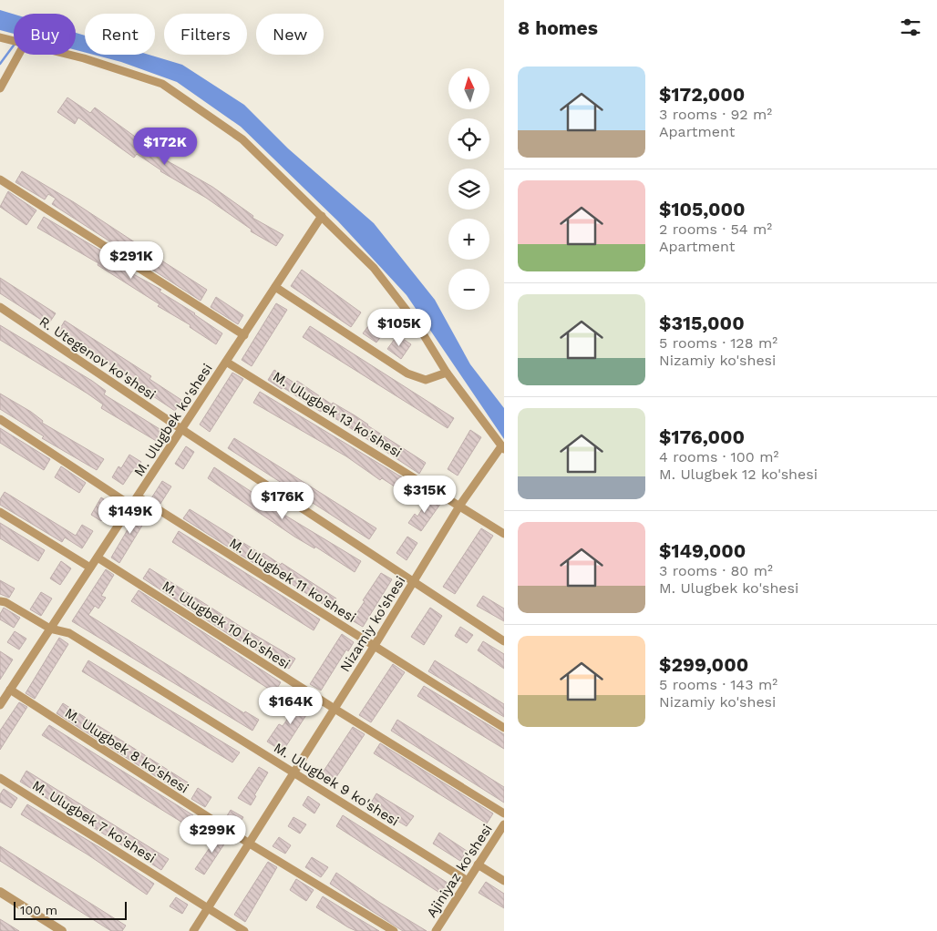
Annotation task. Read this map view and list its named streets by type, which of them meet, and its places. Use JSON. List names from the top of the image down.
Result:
{
  "streets": {
    "street": [
      "R. Utegenov ko'shesi",
      "M. Ulugbek 13 ko'shesi",
      "M. Ulugbek ko'shesi",
      "M. Ulugbek 11 ko'shesi",
      "Nizamiy ko'shesi",
      "M. Ulugbek 10 ko'shesi",
      "M. Ulugbek 8 ko'shesi",
      "M. Ulugbek 9 ko'shesi",
      "M. Ulugbek 7 ko'shesi",
      "Ajiniyaz ko'shesi"
    ]
  },
  "crossings": [
    ["R. Utegenov ko'shesi", "M. Ulugbek ko'shesi"],
    ["R. Utegenov ko'shesi", "Nizamiy ko'shesi"],
    ["M. Ulugbek 13 ko'shesi", "M. Ulugbek ko'shesi"],
    ["M. Ulugbek 13 ko'shesi", "Nizamiy ko'shesi"],
    ["M. Ulugbek ko'shesi", "M. Ulugbek 11 ko'shesi"],
    ["M. Ulugbek ko'shesi", "M. Ulugbek 10 ko'shesi"],
    ["M. Ulugbek ko'shesi", "M. Ulugbek 8 ko'shesi"],
    ["M. Ulugbek ko'shesi", "M. Ulugbek 9 ko'shesi"],
    ["M. Ulugbek 11 ko'shesi", "Nizamiy ko'shesi"],
    ["Nizamiy ko'shesi", "M. Ulugbek 10 ko'shesi"],
    ["Nizamiy ko'shesi", "M. Ulugbek 8 ko'shesi"],
    ["Nizamiy ko'shesi", "M. Ulugbek 9 ko'shesi"],
    ["Nizamiy ko'shesi", "M. Ulugbek 7 ko'shesi"],
    ["M. Ulugbek 9 ko'shesi", "Ajiniyaz ko'shesi"]
  ],
  "scale_bar": "100 m",
  "north": "top",
  "page": {
    "heading": "8 homes",
    "chip": [
      "Buy",
      "Rent",
      "Filters",
      "New"
    ],
    "list": [
      {
        "name": "$172,000",
        "note": "3 rooms · 92 m² · Apartment"
      },
      {
        "name": "$105,000",
        "note": "2 rooms · 54 m² · Apartment"
      },
      {
        "name": "$315,000",
        "note": "5 rooms · 128 m² · Nizamiy ko'shesi"
      },
      {
        "name": "$176,000",
        "note": "4 rooms · 100 m² · M. Ulugbek 12 ko'shesi"
      },
      {
        "name": "$149,000",
        "note": "3 rooms · 80 m² · M. Ulugbek ko'shesi"
      },
      {
        "name": "$299,000",
        "note": "5 rooms · 143 m² · Nizamiy ko'shesi"
      }
    ],
    "map_buttons": ["+", "−"],
    "price": [
      "$172K",
      "$291K",
      "$105K",
      "$315K",
      "$176K",
      "$149K",
      "$164K",
      "$299K"
    ],
    "scale": "100 m"
  }
}
